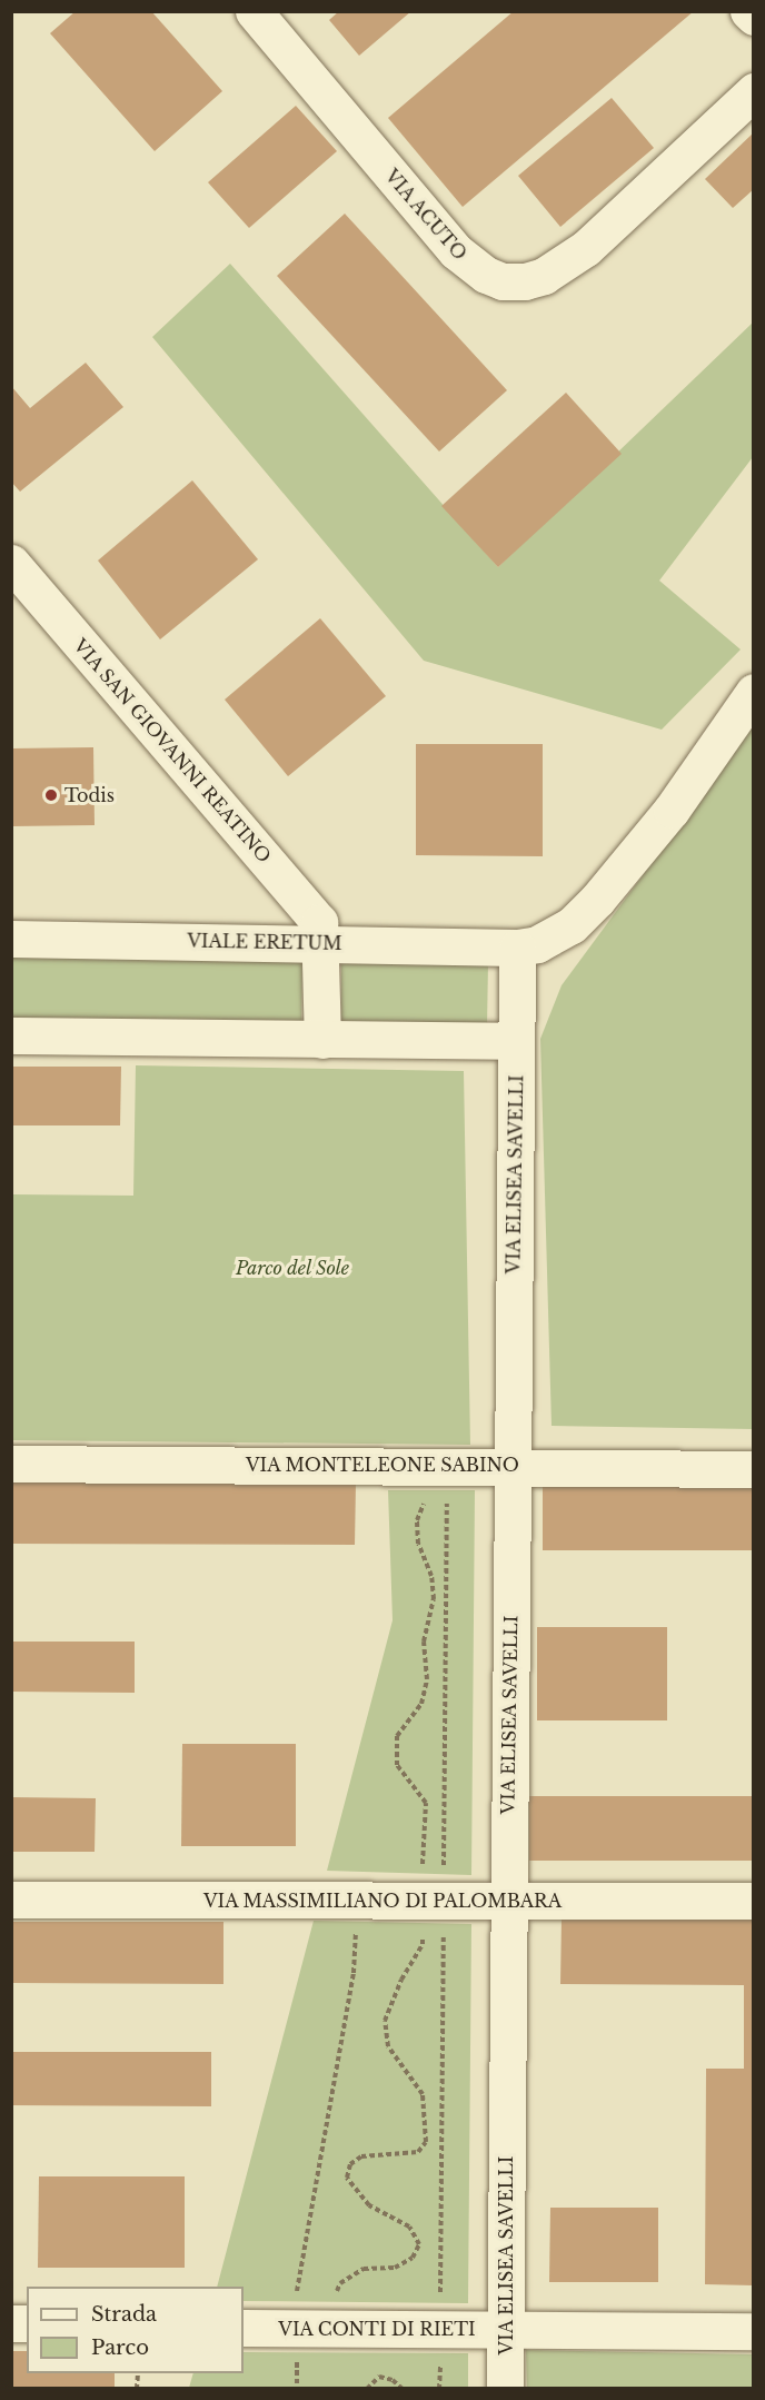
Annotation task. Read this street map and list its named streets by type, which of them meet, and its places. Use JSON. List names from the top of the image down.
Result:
{
  "streets": {
    "street": [
      "VIA ACUTO",
      "VIA SAN GIOVANNI REATINO",
      "VIALE ERETUM",
      "VIA ELISEA SAVELLI",
      "VIA MONTELEONE SABINO",
      "VIA MASSIMILIANO DI PALOMBARA",
      "VIA CONTI DI RIETI"
    ]
  },
  "crossings": [
    ["VIA SAN GIOVANNI REATINO", "VIALE ERETUM"],
    ["VIALE ERETUM", "VIA ELISEA SAVELLI"],
    ["VIA ELISEA SAVELLI", "VIA MONTELEONE SABINO"],
    ["VIA ELISEA SAVELLI", "VIA MASSIMILIANO DI PALOMBARA"],
    ["VIA ELISEA SAVELLI", "VIA CONTI DI RIETI"]
  ],
  "parks": ["Parco del Sole"],
  "places": ["Todis"],
  "legend": ["Strada", "Parco"]
}
